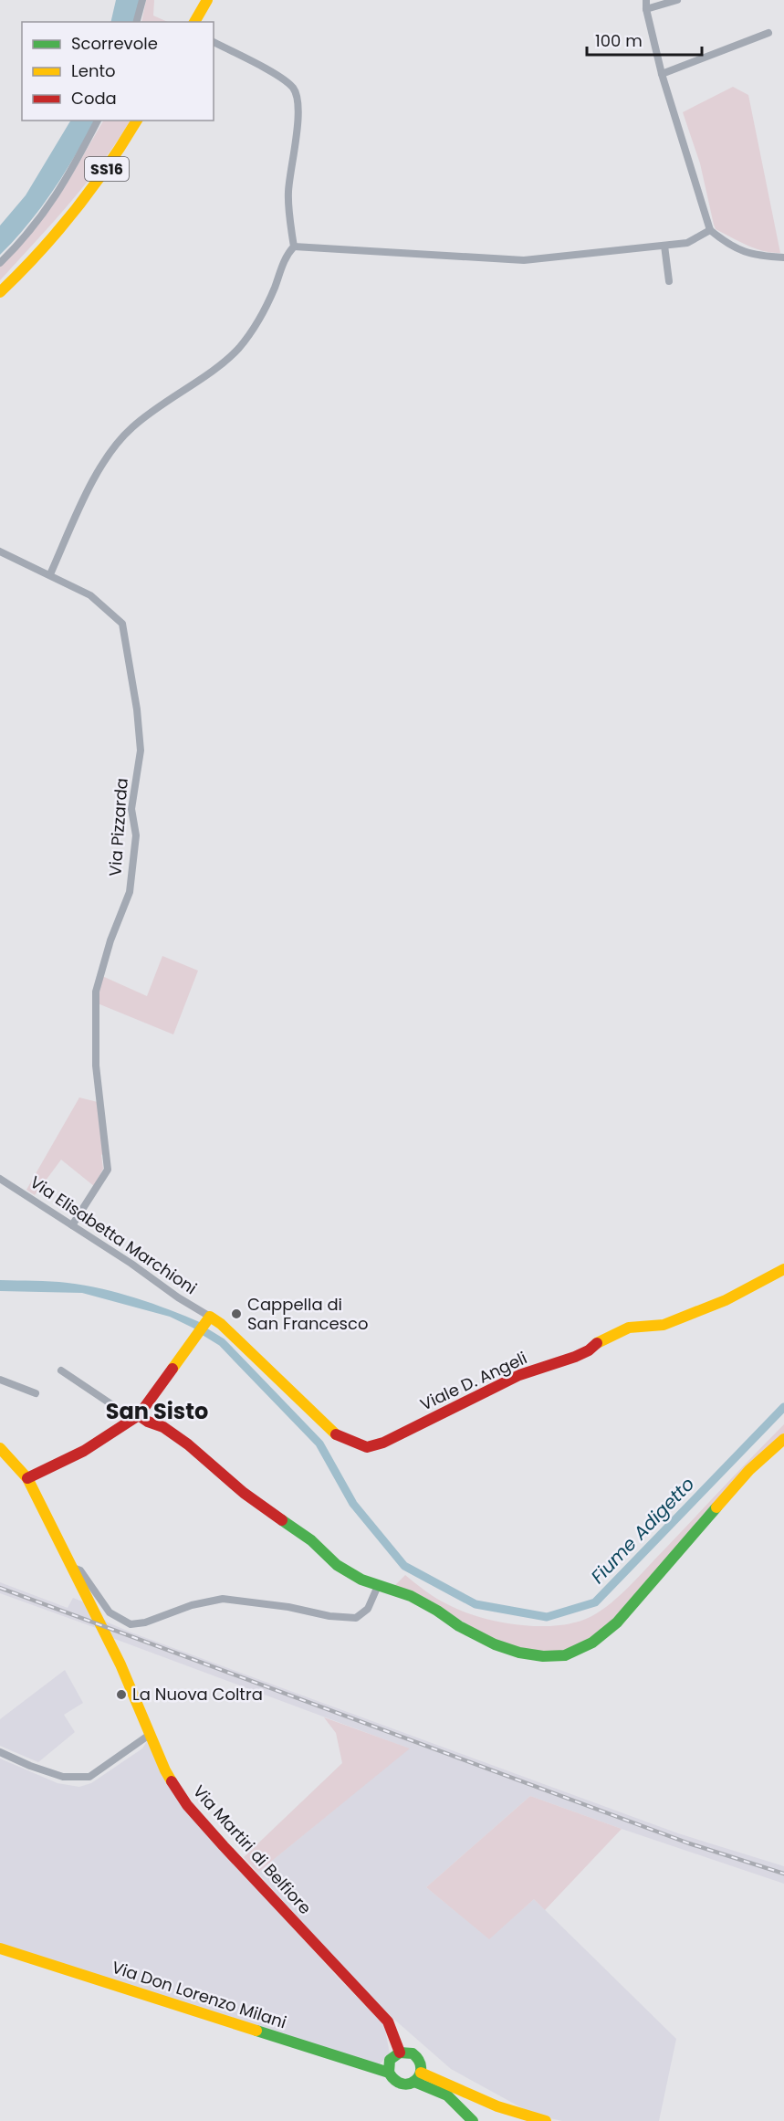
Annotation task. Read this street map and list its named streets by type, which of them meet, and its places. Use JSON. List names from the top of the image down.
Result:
{
  "streets": {
    "street": [
      "SS16",
      "Via Pizzarda",
      "Via Elisabetta Marchioni",
      "Viale D. Angeli",
      "Via Martiri di Belfiore",
      "Via Don Lorenzo Milani"
    ]
  },
  "crossings": [
    ["Via Pizzarda", "Via Elisabetta Marchioni"],
    ["Via Elisabetta Marchioni", "Viale D. Angeli"],
    ["Via Martiri di Belfiore", "Via Don Lorenzo Milani"]
  ],
  "districts": ["San Sisto"],
  "water": ["Fiume Adigetto"],
  "places": ["Cappella di San Francesco", "La Nuova Coltra"],
  "legend": ["Scorrevole", "Lento", "Coda"],
  "scale_bar": "100 m"
}
